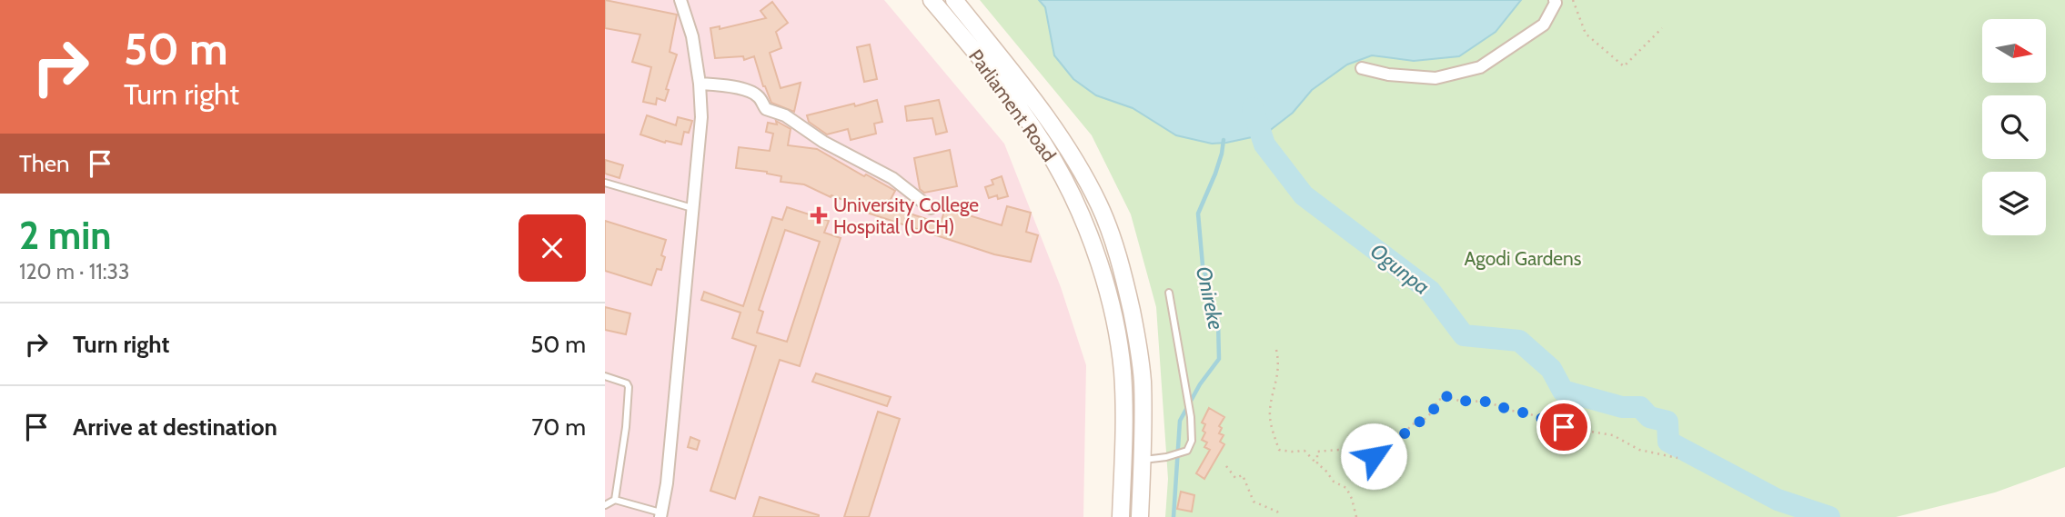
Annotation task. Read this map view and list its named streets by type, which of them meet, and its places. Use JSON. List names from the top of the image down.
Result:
{
  "streets": {
    "main road": ["Parliament Road"]
  },
  "water": ["Ogunpa", "Onireke"],
  "parks": ["Agodi Gardens"],
  "places": {
    "health": ["University College Hospital (UCH)"]
  },
  "north": "right",
  "page": {
    "turn": ["50 m", "Turn right"],
    "then": "Then",
    "heading": ["2 min", "120 m · 11:33"],
    "list": [
      {
        "name": "Turn right",
        "value": "50 m"
      },
      {
        "name": "Arrive at destination",
        "value": "70 m"
      }
    ]
  }
}
